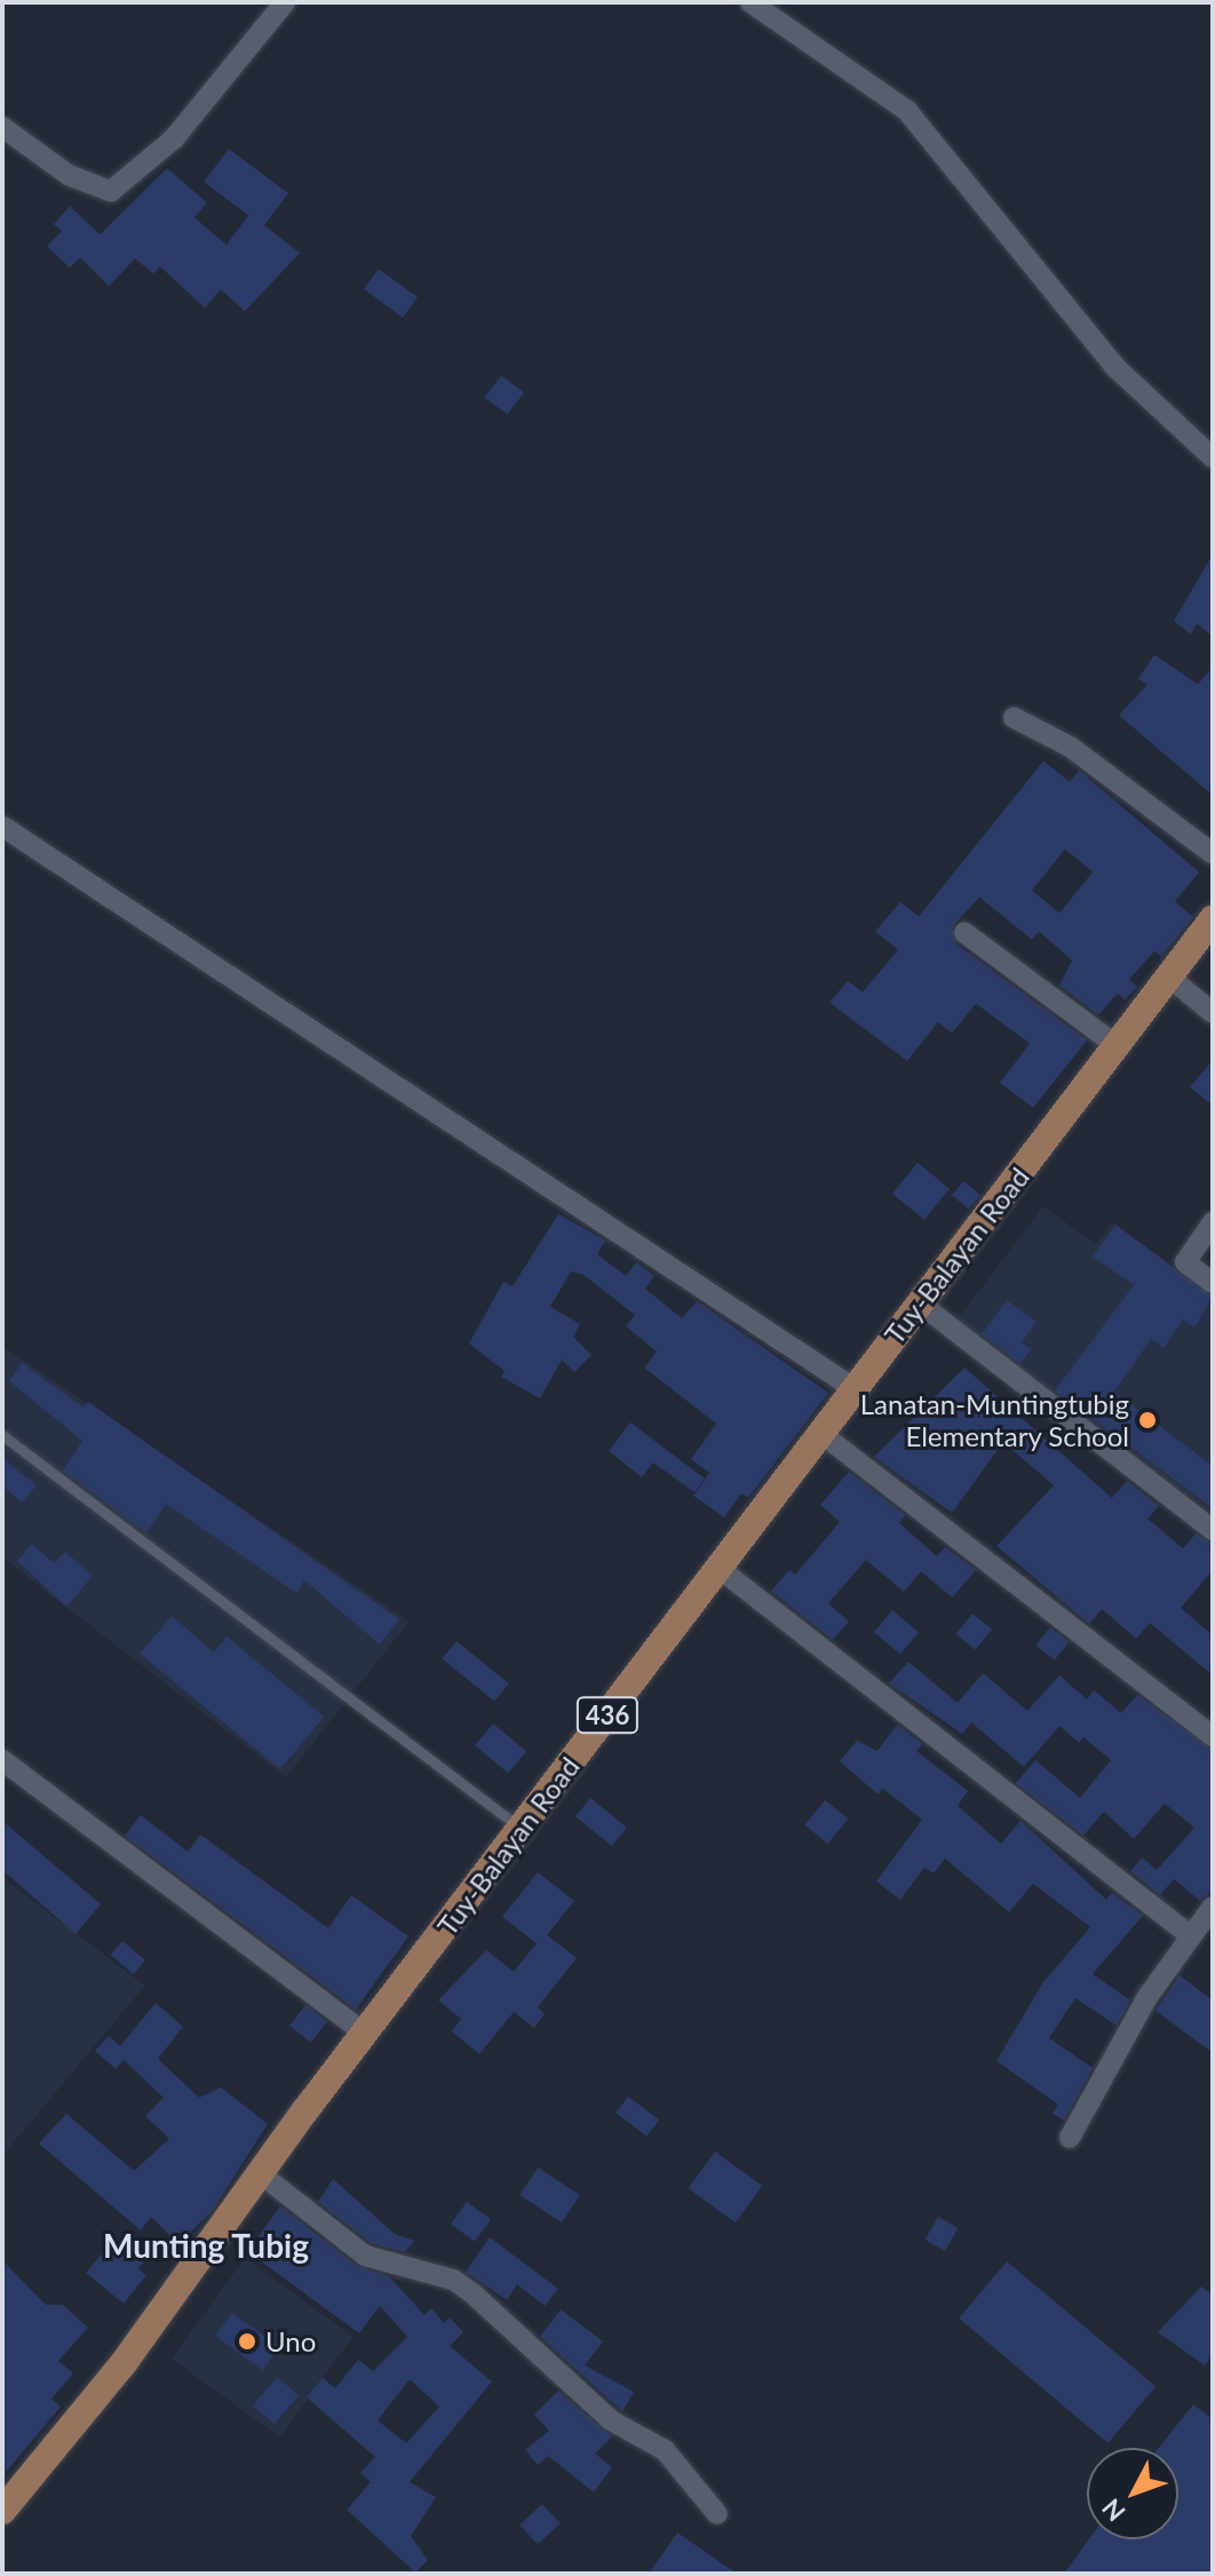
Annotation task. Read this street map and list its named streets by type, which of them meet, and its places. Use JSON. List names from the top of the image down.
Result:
{
  "streets": {
    "main road": ["Tuy-Balayan Road", "436"]
  },
  "districts": ["Munting Tubig"],
  "places": ["Lanatan-Muntingtubig Elementary School", "Uno"],
  "north": "bottom left"
}
